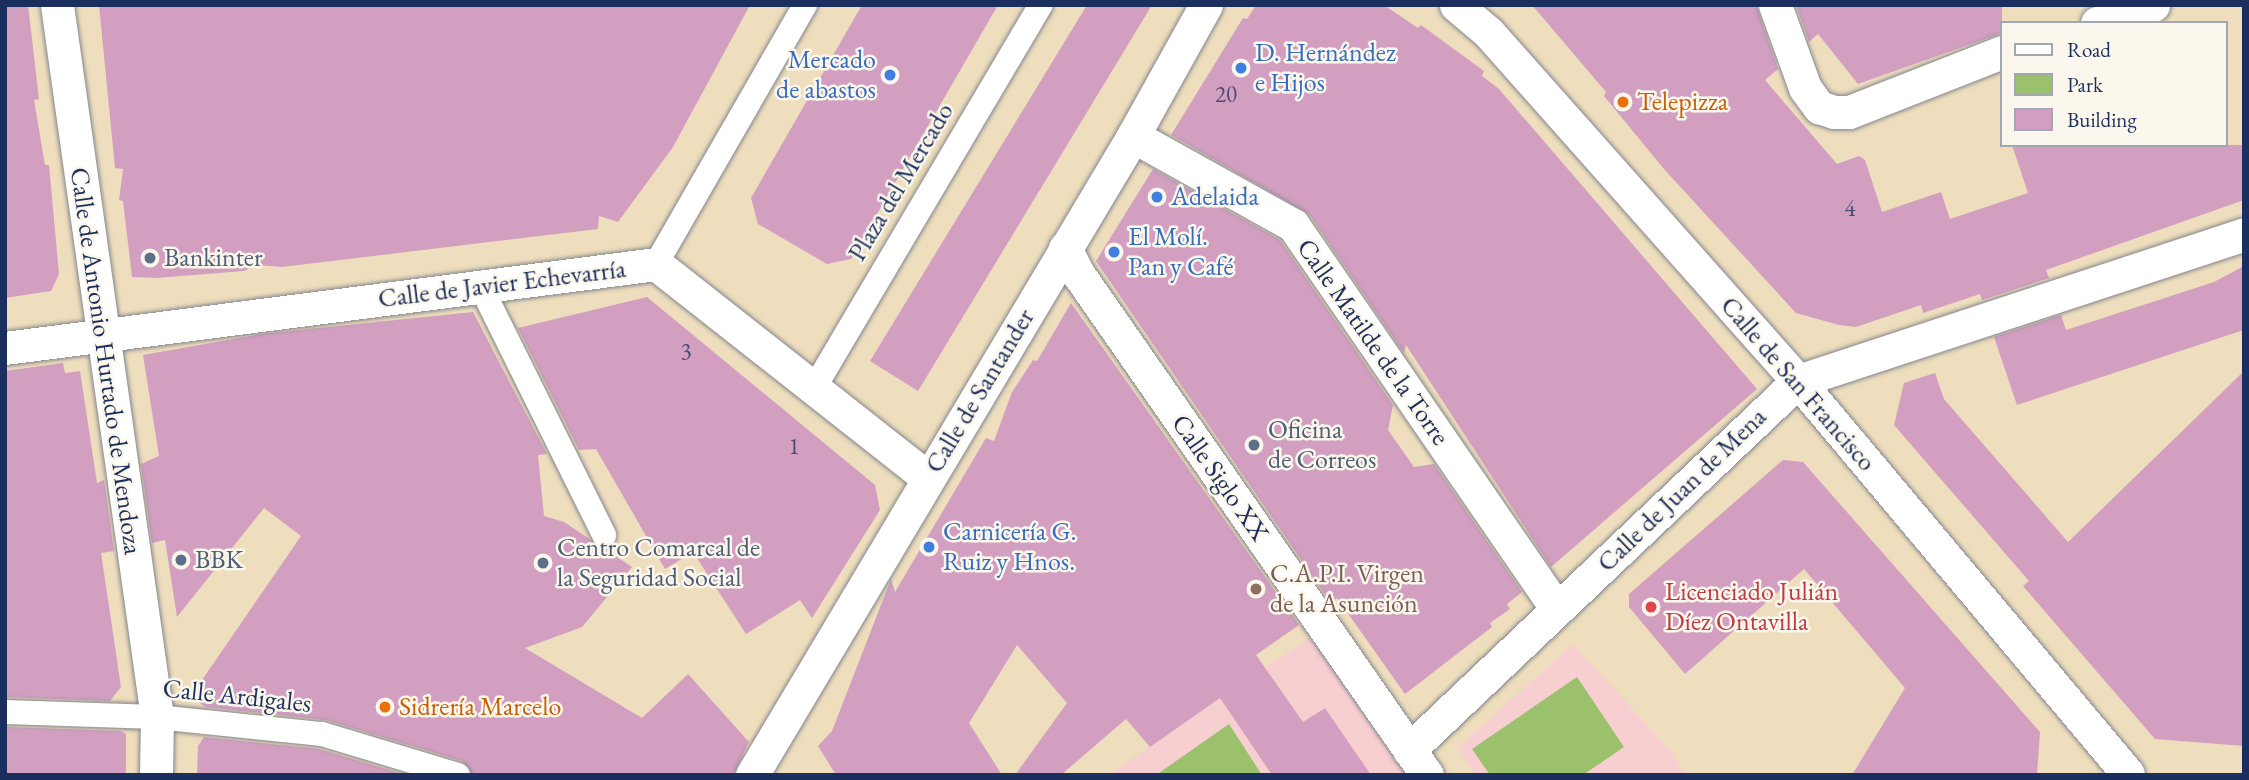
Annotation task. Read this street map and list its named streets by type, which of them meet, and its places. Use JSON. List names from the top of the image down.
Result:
{
  "streets": {
    "street": [
      "Plaza del Mercado",
      "Calle de Javier Echevarría",
      "Calle Matilde de la Torre",
      "Calle de Antonio Hurtado de Mendoza",
      "Calle de San Francisco",
      "Calle de Santander",
      "Calle Siglo XX",
      "Calle de Juan de Mena",
      "Calle Ardigales"
    ]
  },
  "crossings": [
    ["Plaza del Mercado", "Calle de Javier Echevarría"],
    ["Calle de Javier Echevarría", "Calle de Antonio Hurtado de Mendoza"],
    ["Calle de Javier Echevarría", "Calle de Santander"],
    ["Calle Matilde de la Torre", "Calle de Santander"],
    ["Calle Matilde de la Torre", "Calle de Juan de Mena"],
    ["Calle de Antonio Hurtado de Mendoza", "Calle Ardigales"],
    ["Calle de San Francisco", "Calle de Juan de Mena"],
    ["Calle de Santander", "Calle Siglo XX"],
    ["Calle Siglo XX", "Calle de Juan de Mena"]
  ],
  "places": [
    "D. Hernández e Hijos",
    "Mercado de abastos",
    "Telepizza",
    "Adelaida",
    "El Molí. Pan y Café",
    "Bankinter",
    "Oficina de Correos",
    "Carnicería G. Ruiz y Hnos.",
    "BBK",
    "Centro Comarcal de la Seguridad Social",
    "C.A.P.I. Virgen de la Asunción",
    "Licenciado Julián Díez Ontavilla",
    "Sidrería Marcelo"
  ],
  "house_numbers": [
    "20",
    "4",
    "3",
    "1"
  ],
  "legend": ["Road", "Park", "Building"]
}
